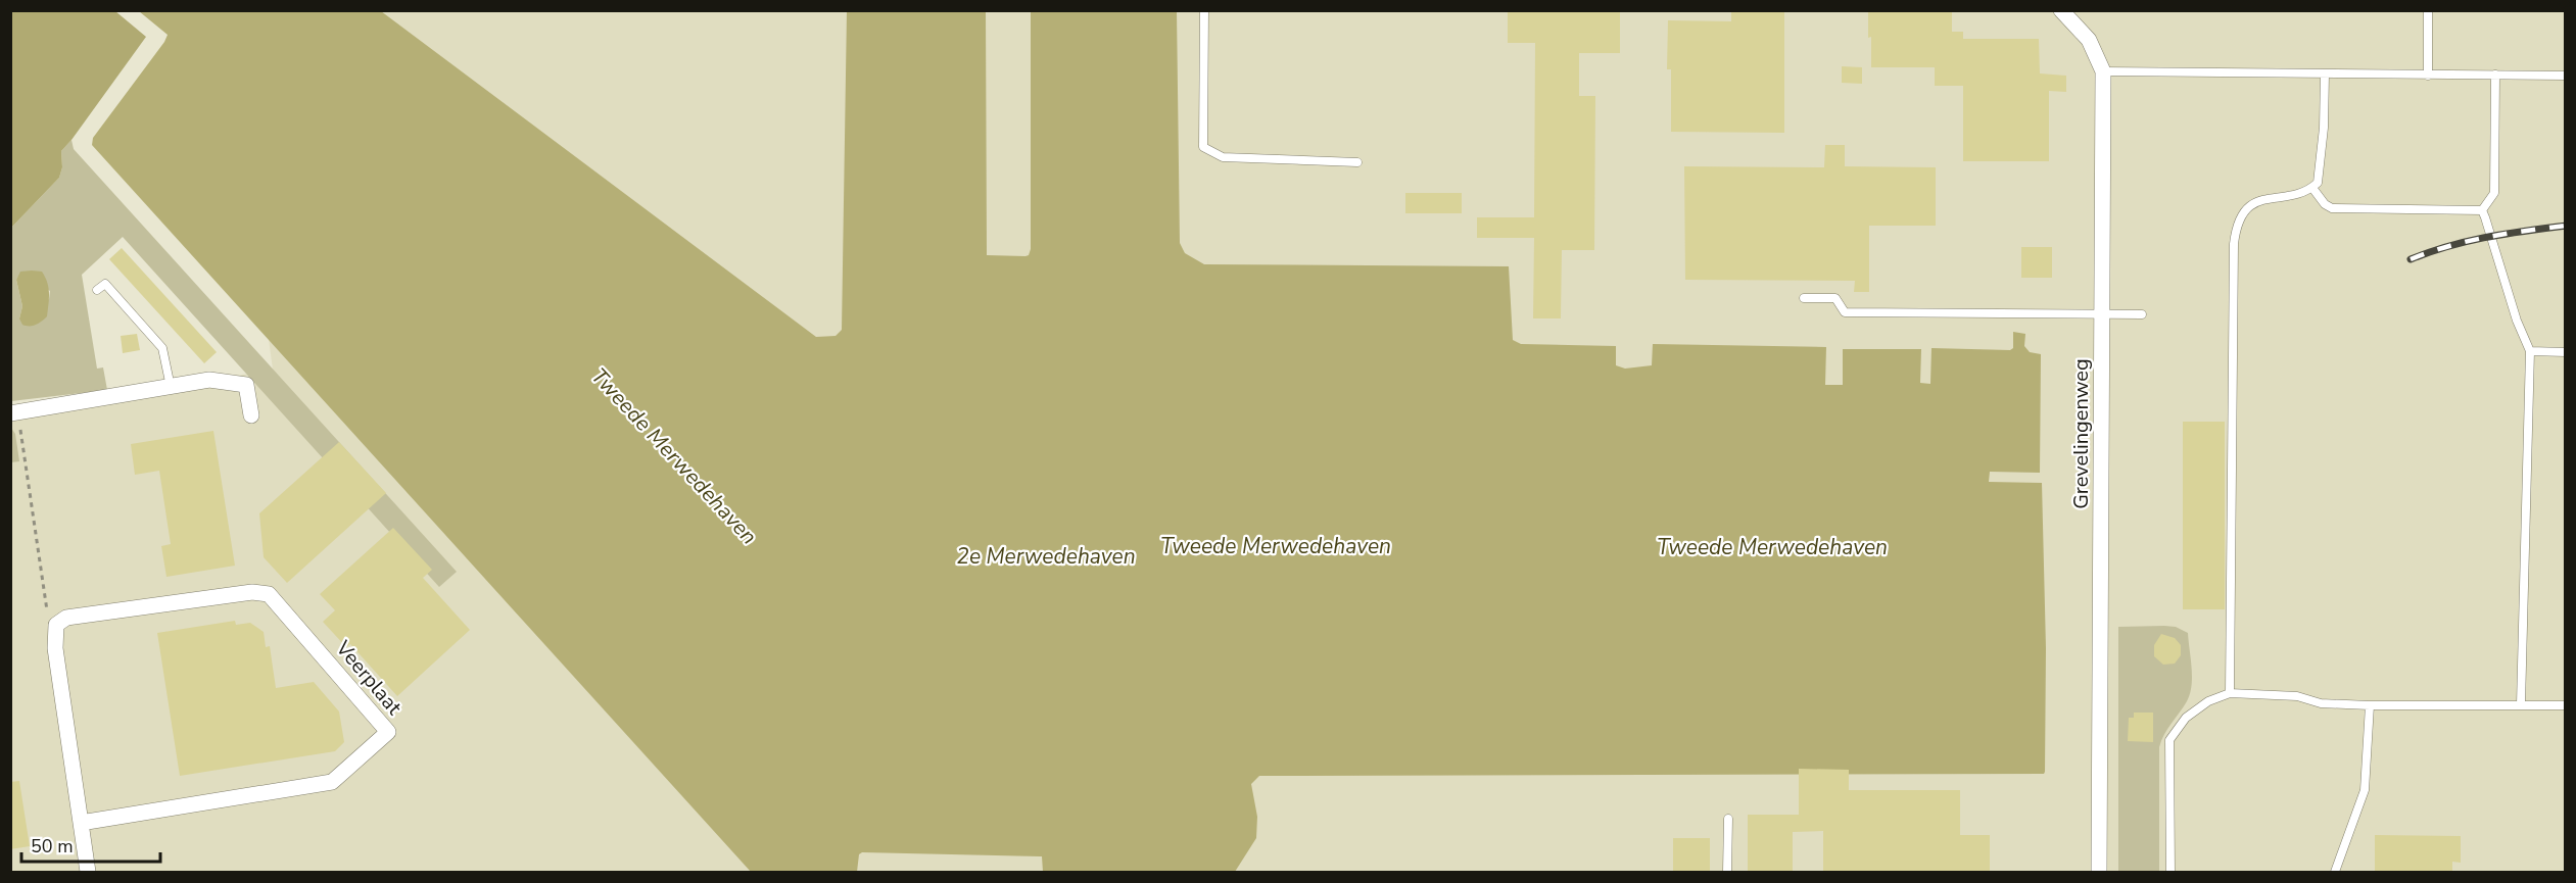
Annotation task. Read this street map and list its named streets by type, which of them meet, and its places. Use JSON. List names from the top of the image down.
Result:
{
  "streets": {
    "street": ["Grevelingenweg", "Veerplaat"]
  },
  "water": ["Tweede Merwedehaven", "2e Merwedehaven"],
  "scale_bar": "50 m"
}
